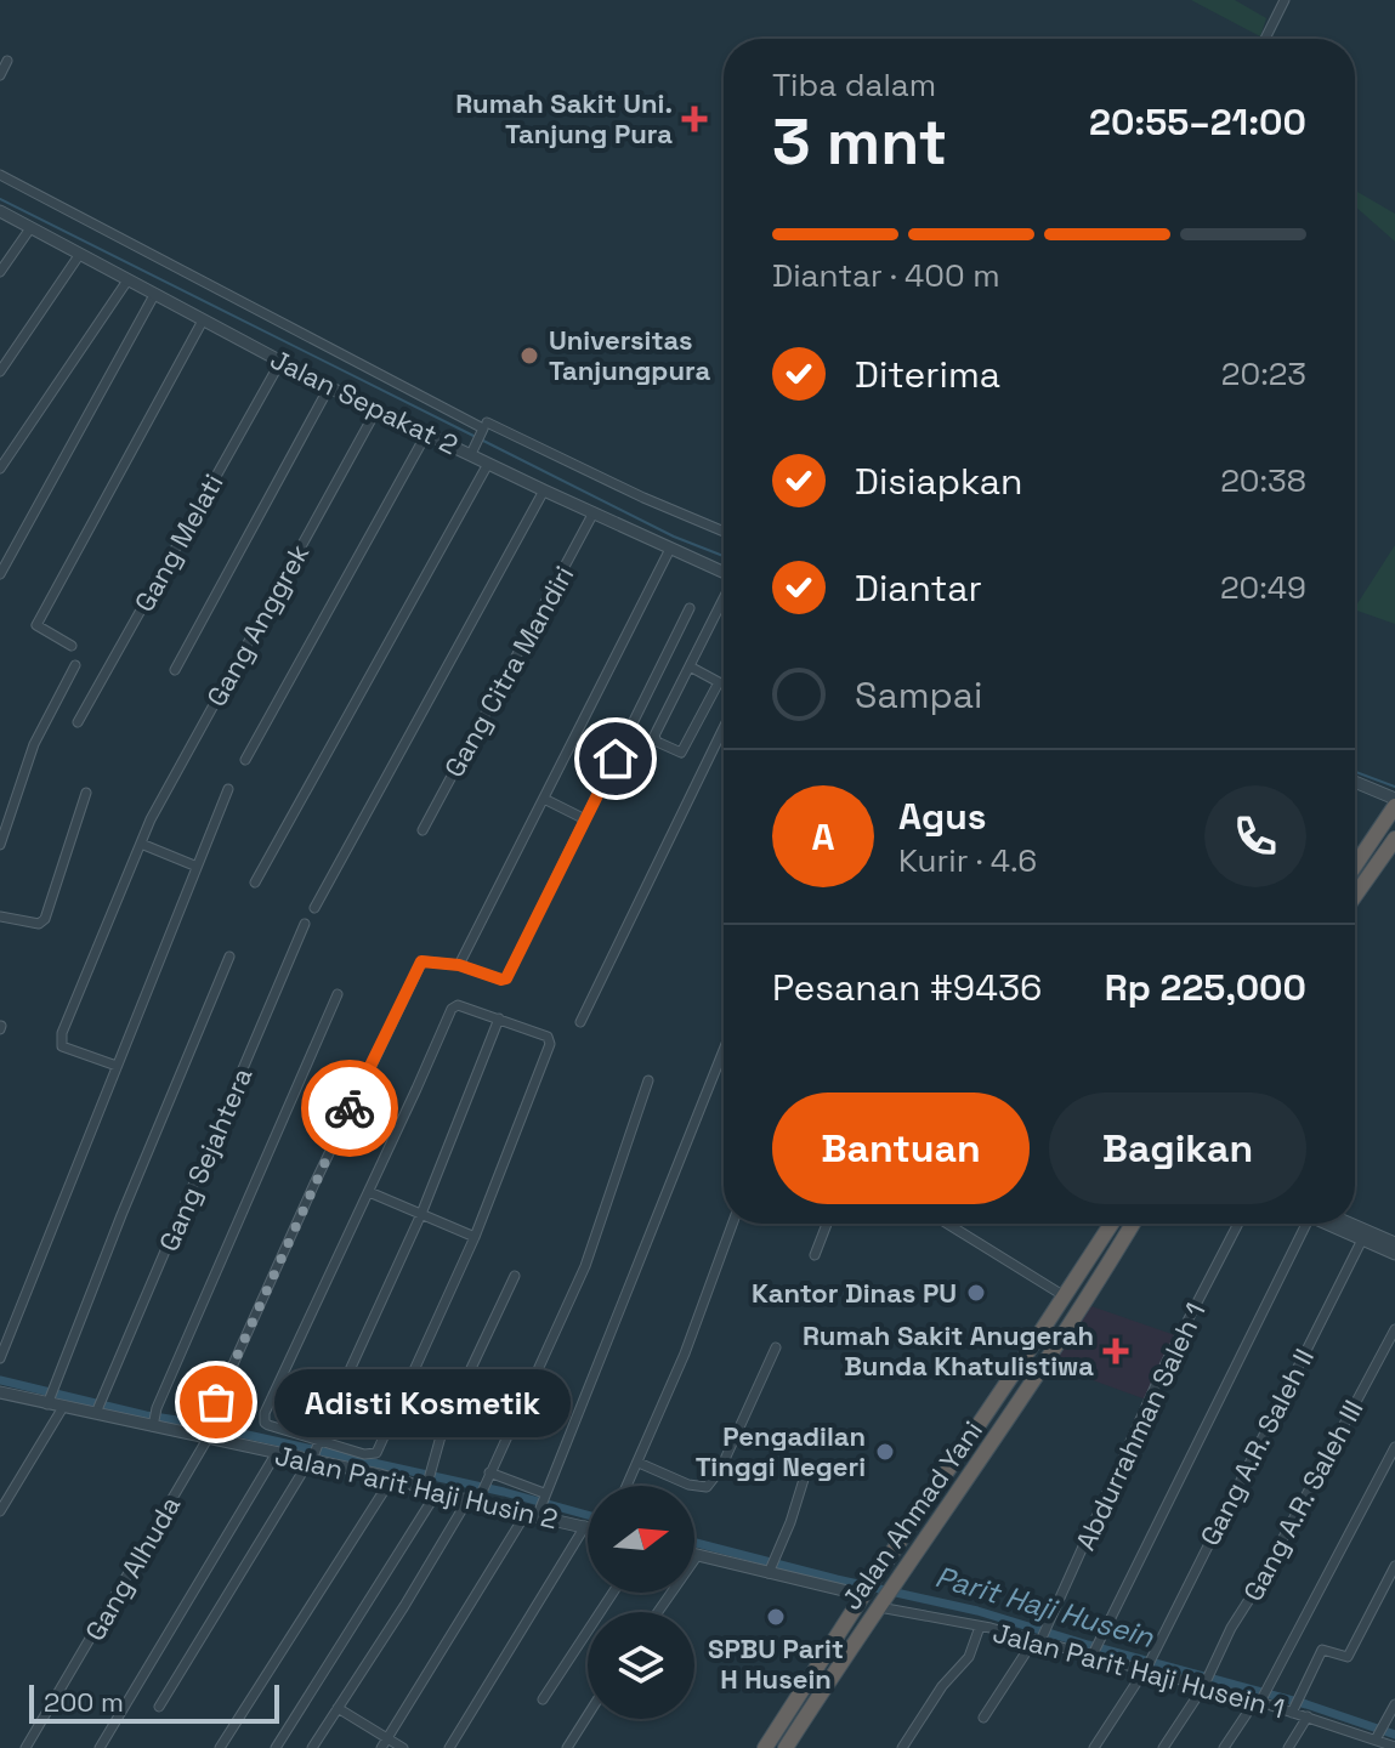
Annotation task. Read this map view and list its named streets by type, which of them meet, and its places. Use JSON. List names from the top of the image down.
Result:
{
  "streets": {
    "highway": ["Jalan Ahmad Yani"],
    "street": [
      "Jalan Sepakat 2",
      "Gang Melati",
      "Gang Anggrek",
      "Gang Citra Mandiri",
      "Gang Sejahtera",
      "Abdurrahman Saleh 1",
      "Gang A.R. Saleh II",
      "Jalan Parit Haji Husin 2",
      "Gang A.R. Saleh III",
      "Gang Alhuda",
      "Jalan Parit Haji Husein 1"
    ]
  },
  "crossings": [
    ["Jalan Sepakat 2", "Gang Melati"],
    ["Jalan Sepakat 2", "Gang Anggrek"],
    ["Jalan Sepakat 2", "Gang Citra Mandiri"],
    ["Gang Sejahtera", "Jalan Parit Haji Husin 2"],
    ["Abdurrahman Saleh 1", "Jalan Parit Haji Husein 1"],
    ["Gang A.R. Saleh II", "Jalan Parit Haji Husein 1"],
    ["Jalan Parit Haji Husin 2", "Gang Alhuda"],
    ["Gang A.R. Saleh III", "Jalan Parit Haji Husein 1"],
    ["Jalan Ahmad Yani", "Jalan Parit Haji Husein 1"]
  ],
  "water": ["Parit Haji Husein"],
  "places": {
    "health": ["Rumah Sakit Uni. Tanjung Pura", "Rumah Sakit Anugerah Bunda Khatulistiwa"],
    "other": [
      "Universitas Tanjungpura",
      "Kantor Dinas PU",
      "Adisti Kosmetik",
      "Pengadilan Tinggi Negeri",
      "SPBU Parit H Husein"
    ]
  },
  "scale_bar": "200 m",
  "north": "right",
  "page": {
    "heading": ["3 mnt", "Tiba dalam", "20:55–21:00"],
    "panel": [
      "Agus",
      "Kurir · 4.6",
      "Pesanan #9436",
      "Rp 225,000"
    ],
    "bar": "Diantar · 400 m",
    "list": [
      ["Diterima", "20:23"],
      ["Disiapkan", "20:38"],
      ["Diantar", "20:49"],
      "Sampai"
    ],
    "round": "A",
    "buttons": ["Bantuan", "Bagikan"],
    "bubble": "Adisti Kosmetik",
    "scale": "200 m"
  }
}
